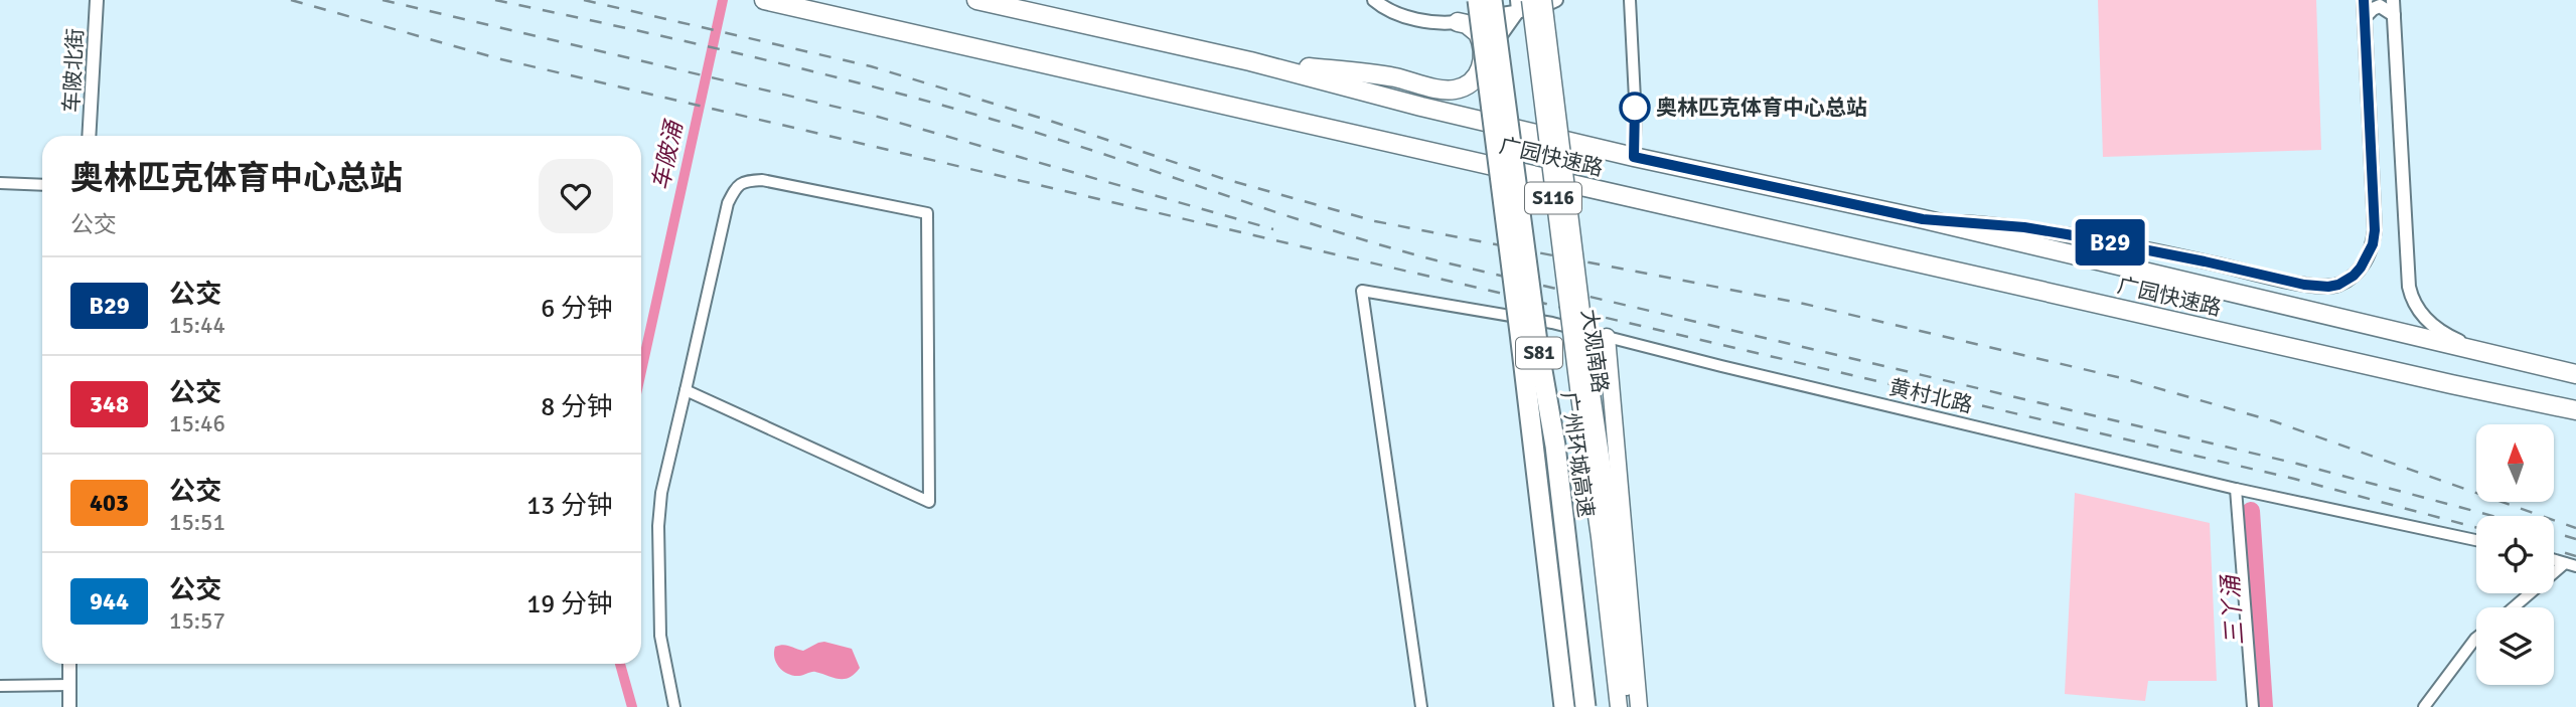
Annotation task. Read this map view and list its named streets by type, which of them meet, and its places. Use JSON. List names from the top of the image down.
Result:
{
  "streets": {
    "highway": ["广园快速路", "S81", "广州环城高速"],
    "main road": ["S116", "大观南路"],
    "street": ["车陂北街", "黄村北路"]
  },
  "water": ["车陂涌", "三丫涌"],
  "places": ["奥林匹克体育中心总站"],
  "lines": ["bus line B29"],
  "north": "top",
  "page": {
    "on_map": "B29",
    "heading": ["奥林匹克体育中心总站", "公交"],
    "list": [
      {
        "mark": "B29",
        "name": "公交",
        "note": "15:44",
        "value": "6 分钟"
      },
      {
        "mark": "348",
        "name": "公交",
        "note": "15:46",
        "value": "8 分钟"
      },
      {
        "mark": "403",
        "name": "公交",
        "note": "15:51",
        "value": "13 分钟"
      },
      {
        "mark": "944",
        "name": "公交",
        "note": "15:57",
        "value": "19 分钟"
      }
    ]
  }
}
